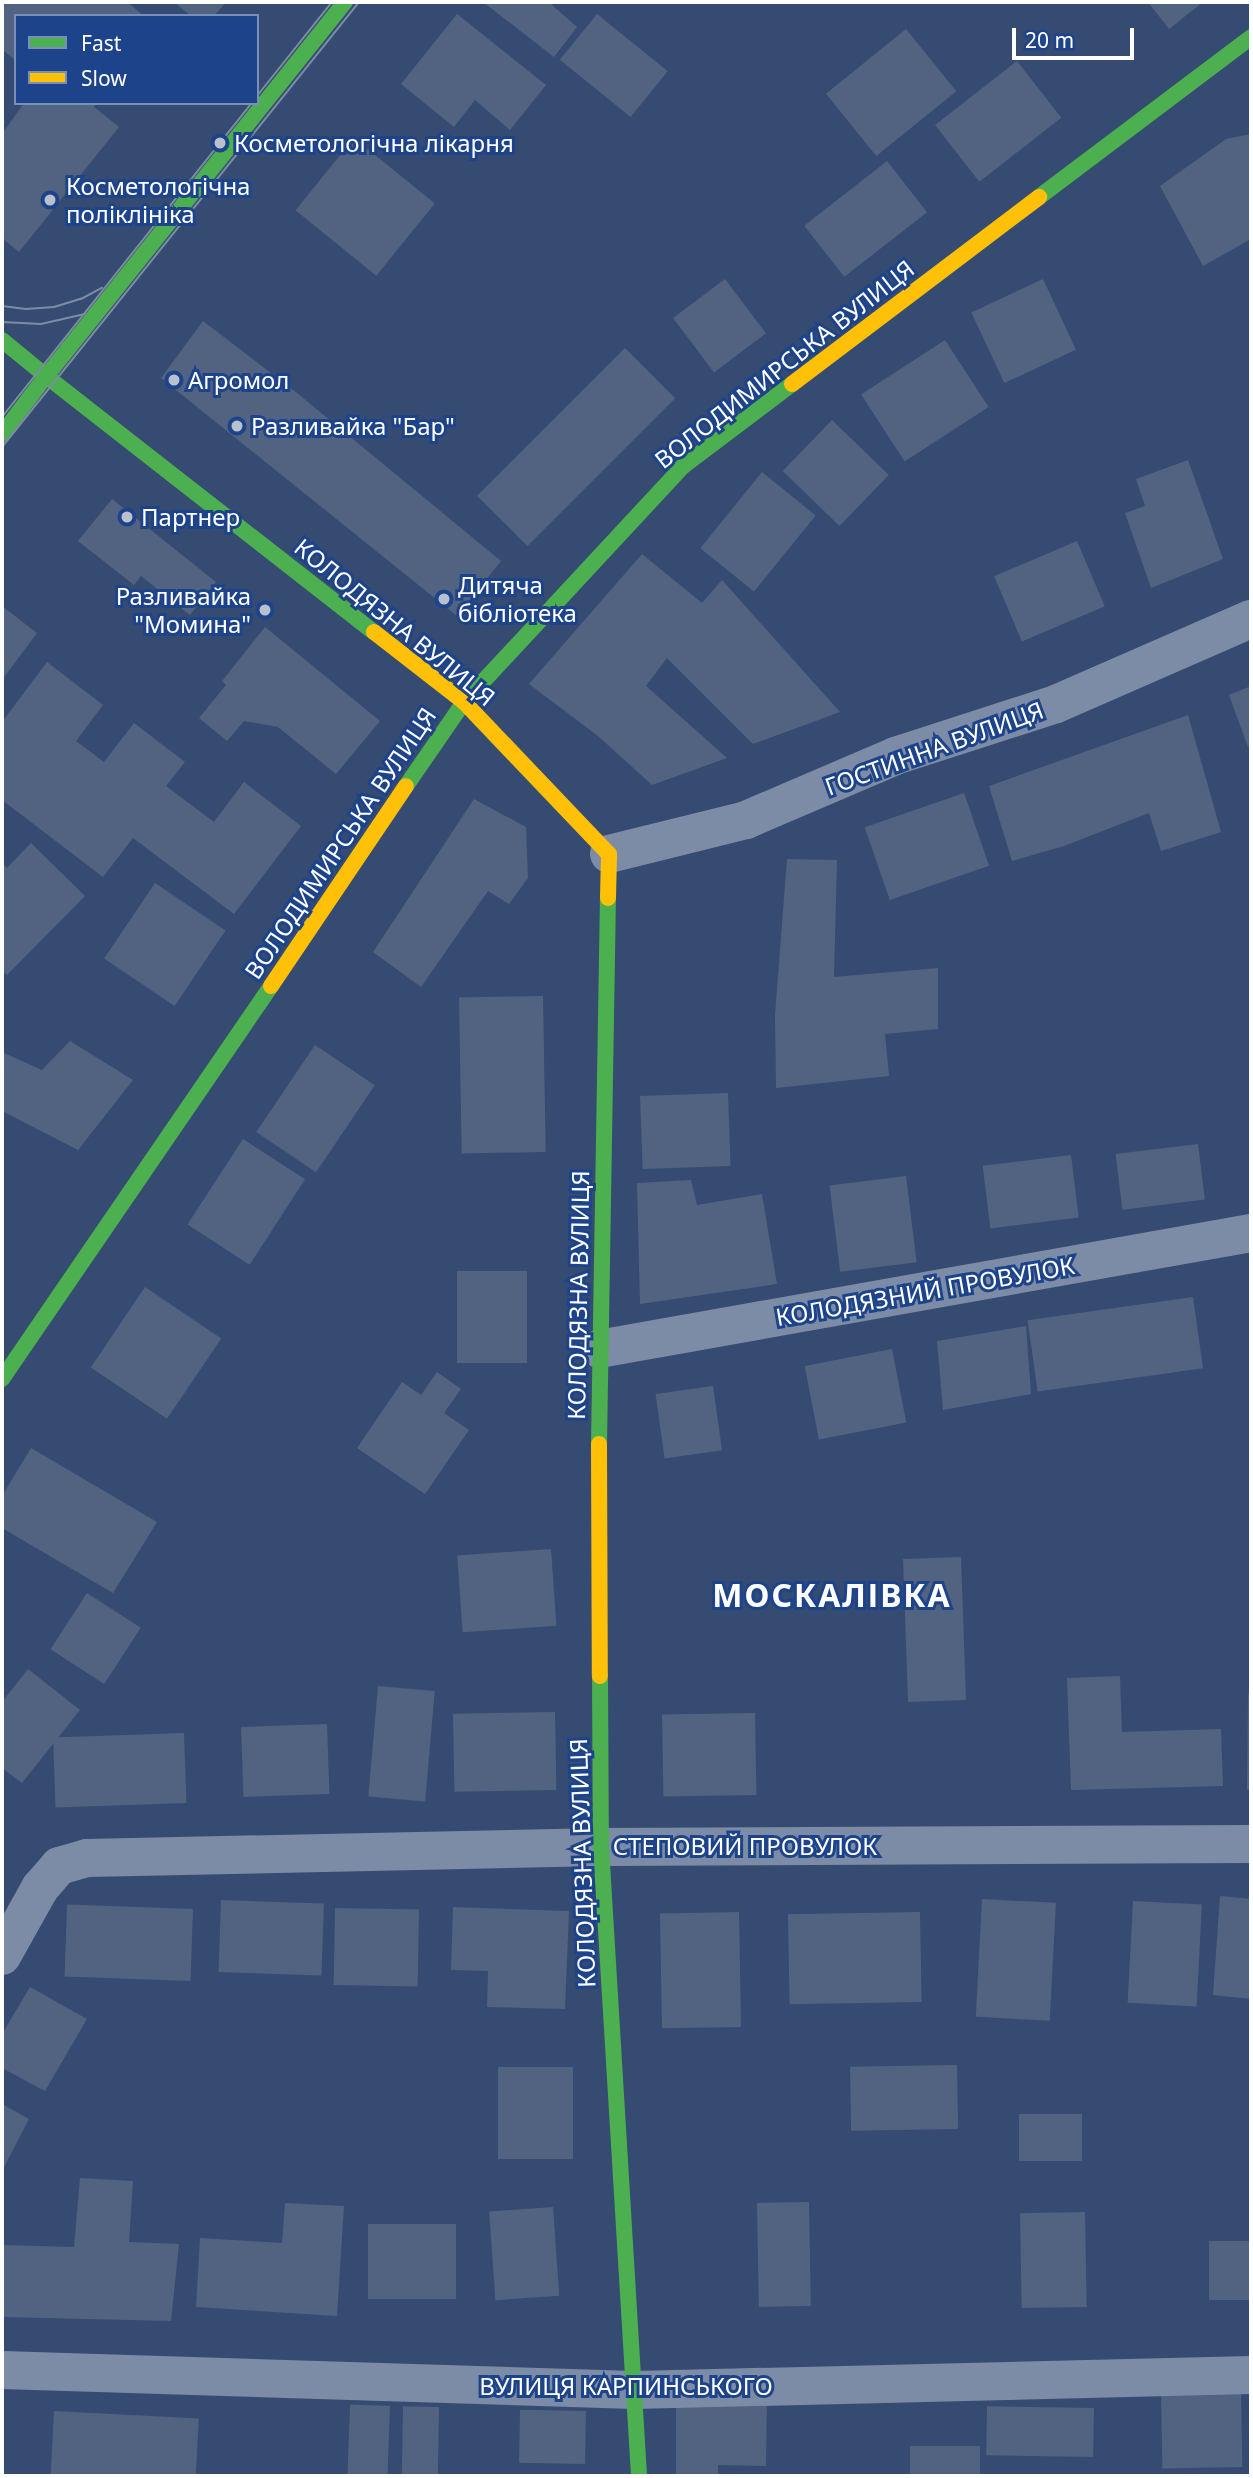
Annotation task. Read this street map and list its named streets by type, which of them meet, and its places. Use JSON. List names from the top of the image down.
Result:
{
  "streets": {
    "street": [
      "ВОЛОДИМИРСЬКА ВУЛИЦЯ",
      "КОЛОДЯЗНА ВУЛИЦЯ",
      "ГОСТИННА ВУЛИЦЯ",
      "КОЛОДЯЗНИЙ ПРОВУЛОК",
      "СТЕПОВИЙ ПРОВУЛОК",
      "ВУЛИЦЯ КАРПИНСЬКОГО"
    ]
  },
  "crossings": [
    ["ВОЛОДИМИРСЬКА ВУЛИЦЯ", "КОЛОДЯЗНА ВУЛИЦЯ"],
    ["КОЛОДЯЗНА ВУЛИЦЯ", "ГОСТИННА ВУЛИЦЯ"],
    ["КОЛОДЯЗНА ВУЛИЦЯ", "КОЛОДЯЗНИЙ ПРОВУЛОК"],
    ["КОЛОДЯЗНА ВУЛИЦЯ", "СТЕПОВИЙ ПРОВУЛОК"],
    ["КОЛОДЯЗНА ВУЛИЦЯ", "ВУЛИЦЯ КАРПИНСЬКОГО"]
  ],
  "districts": ["МОСКАЛІВКА"],
  "places": [
    "Косметологічна лікарня",
    "Косметологічна поліклініка",
    "Агромол",
    "Разливайка \"Бар\"",
    "Партнер",
    "Дитяча бібліотека",
    "Разливайка \"Момина\""
  ],
  "legend": ["Fast", "Slow"],
  "scale_bar": "20 m"
}
